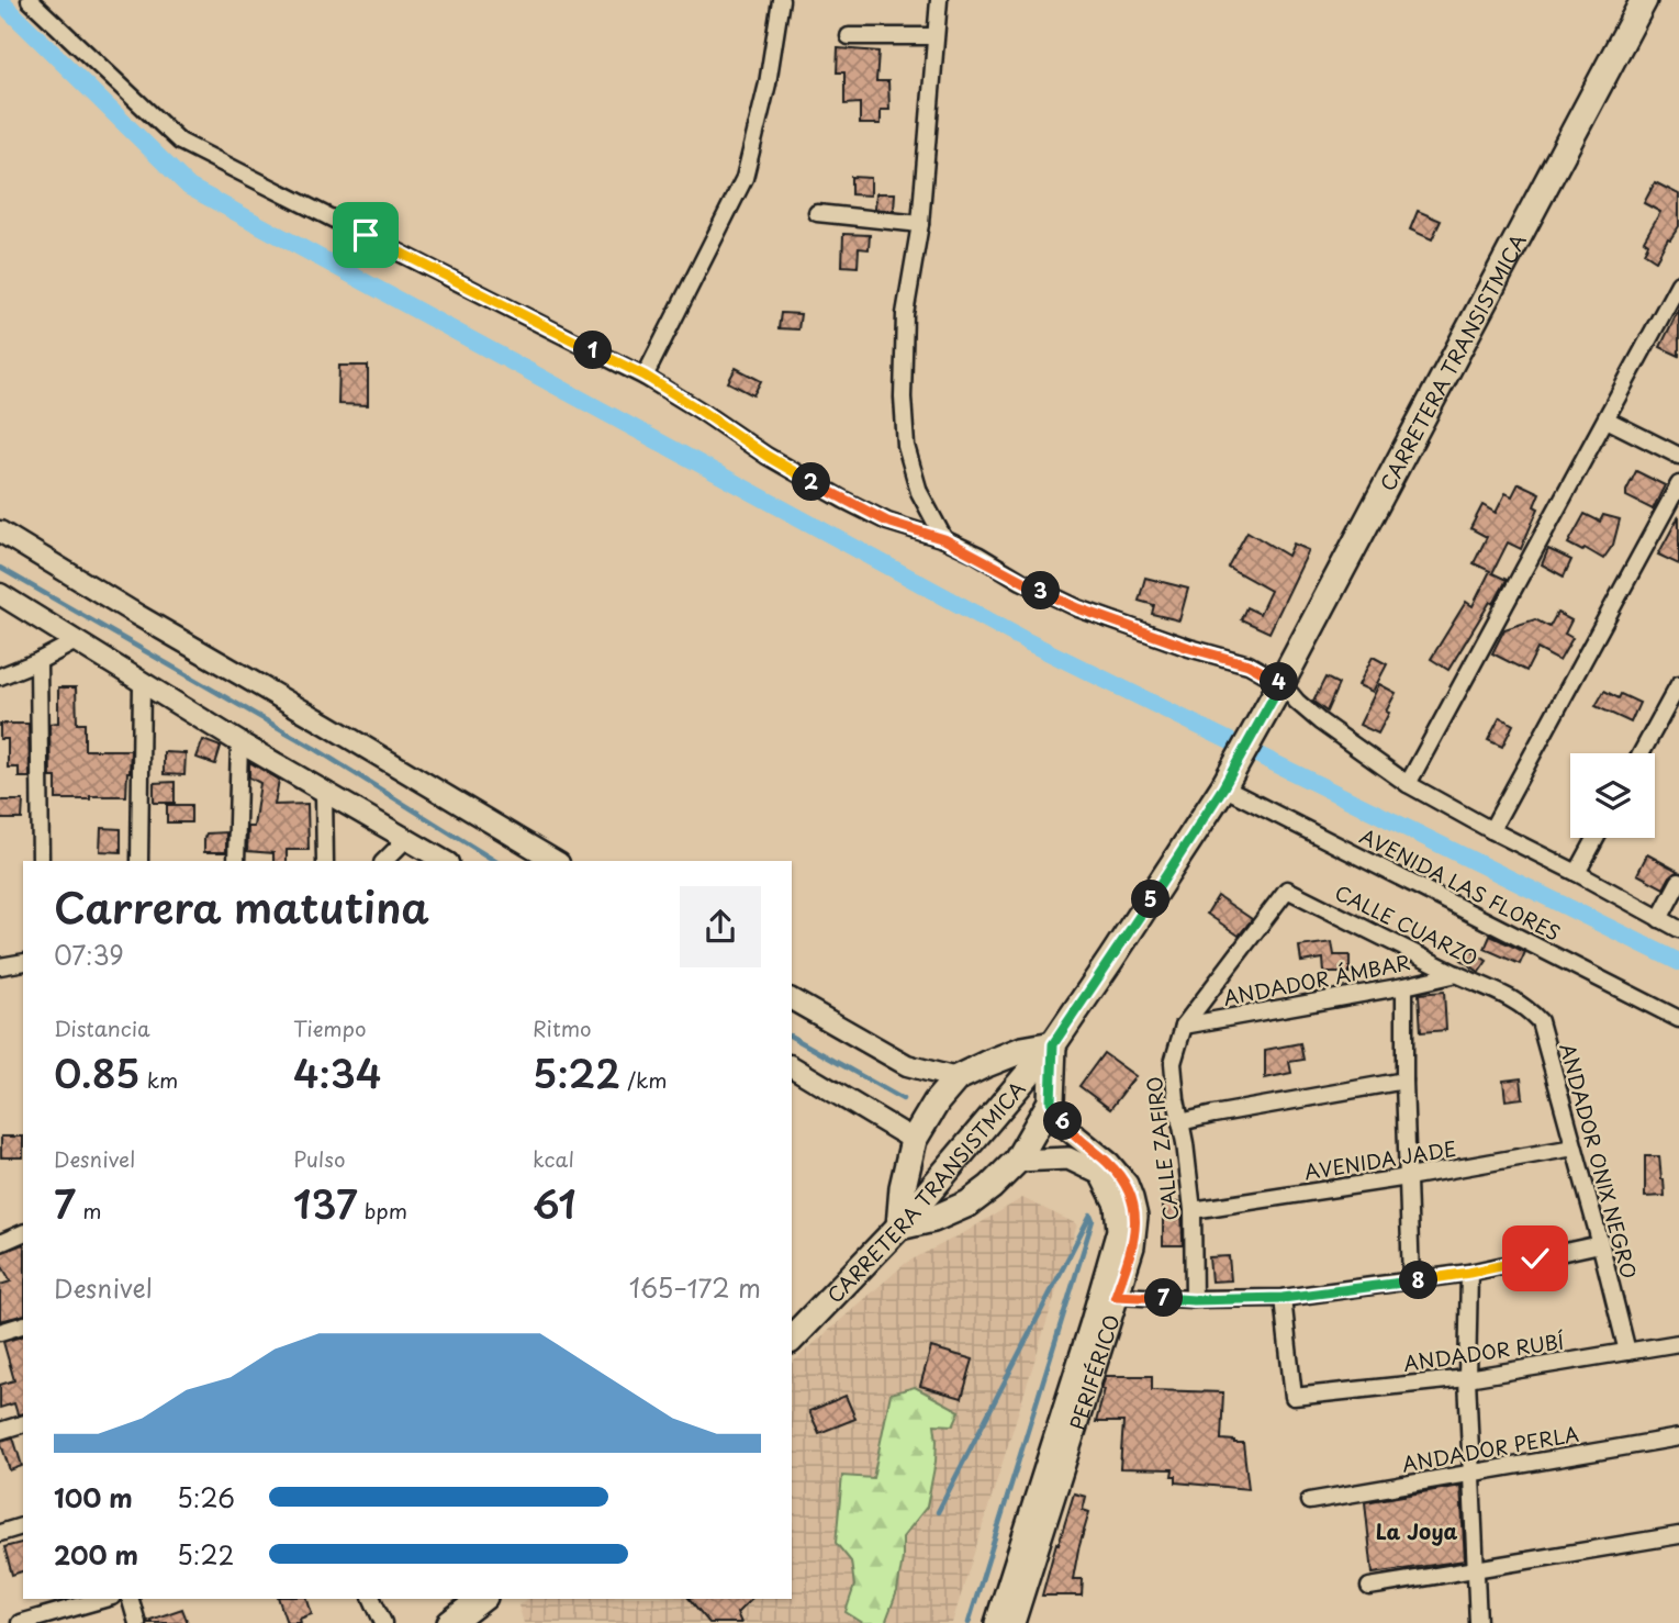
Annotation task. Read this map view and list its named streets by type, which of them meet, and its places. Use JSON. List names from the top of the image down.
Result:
{
  "streets": {
    "main road": ["CARRETERA TRANSISTMICA", "PERIFÉRICO"],
    "street": [
      "AVENIDA LAS FLORES",
      "CALLE CUARZO",
      "ANDADOR ÁMBAR",
      "CALLE ZAFIRO",
      "AVENIDA JADE",
      "ANDADOR ONIX NEGRO",
      "ANDADOR RUBÍ",
      "ANDADOR PERLA"
    ]
  },
  "crossings": [
    ["CARRETERA TRANSISTMICA", "AVENIDA LAS FLORES"],
    ["CALLE CUARZO", "ANDADOR ÁMBAR"],
    ["CALLE CUARZO", "CALLE ZAFIRO"],
    ["CALLE CUARZO", "ANDADOR ONIX NEGRO"],
    ["ANDADOR ÁMBAR", "CALLE ZAFIRO"],
    ["CALLE ZAFIRO", "AVENIDA JADE"],
    ["AVENIDA JADE", "ANDADOR ONIX NEGRO"],
    ["ANDADOR ONIX NEGRO", "ANDADOR RUBÍ"]
  ],
  "districts": ["La Joya"],
  "page": {
    "pins": [
      "1",
      "2",
      "3",
      "4",
      "5",
      "6",
      "8",
      "7"
    ],
    "heading": ["Carrera matutina", "07:39"],
    "stats": [
      ["Distancia", "0.85 km"],
      ["Tiempo", "4:34"],
      ["Ritmo", "5:22 /km"],
      ["Desnivel", "7 m"],
      ["Pulso", "137 bpm"],
      ["kcal", "61"]
    ],
    "chart": ["Desnivel", "165–172 m"],
    "list": [
      {
        "name": "100 m",
        "note": "5:26"
      },
      {
        "name": "200 m",
        "note": "5:22"
      }
    ]
  }
}
